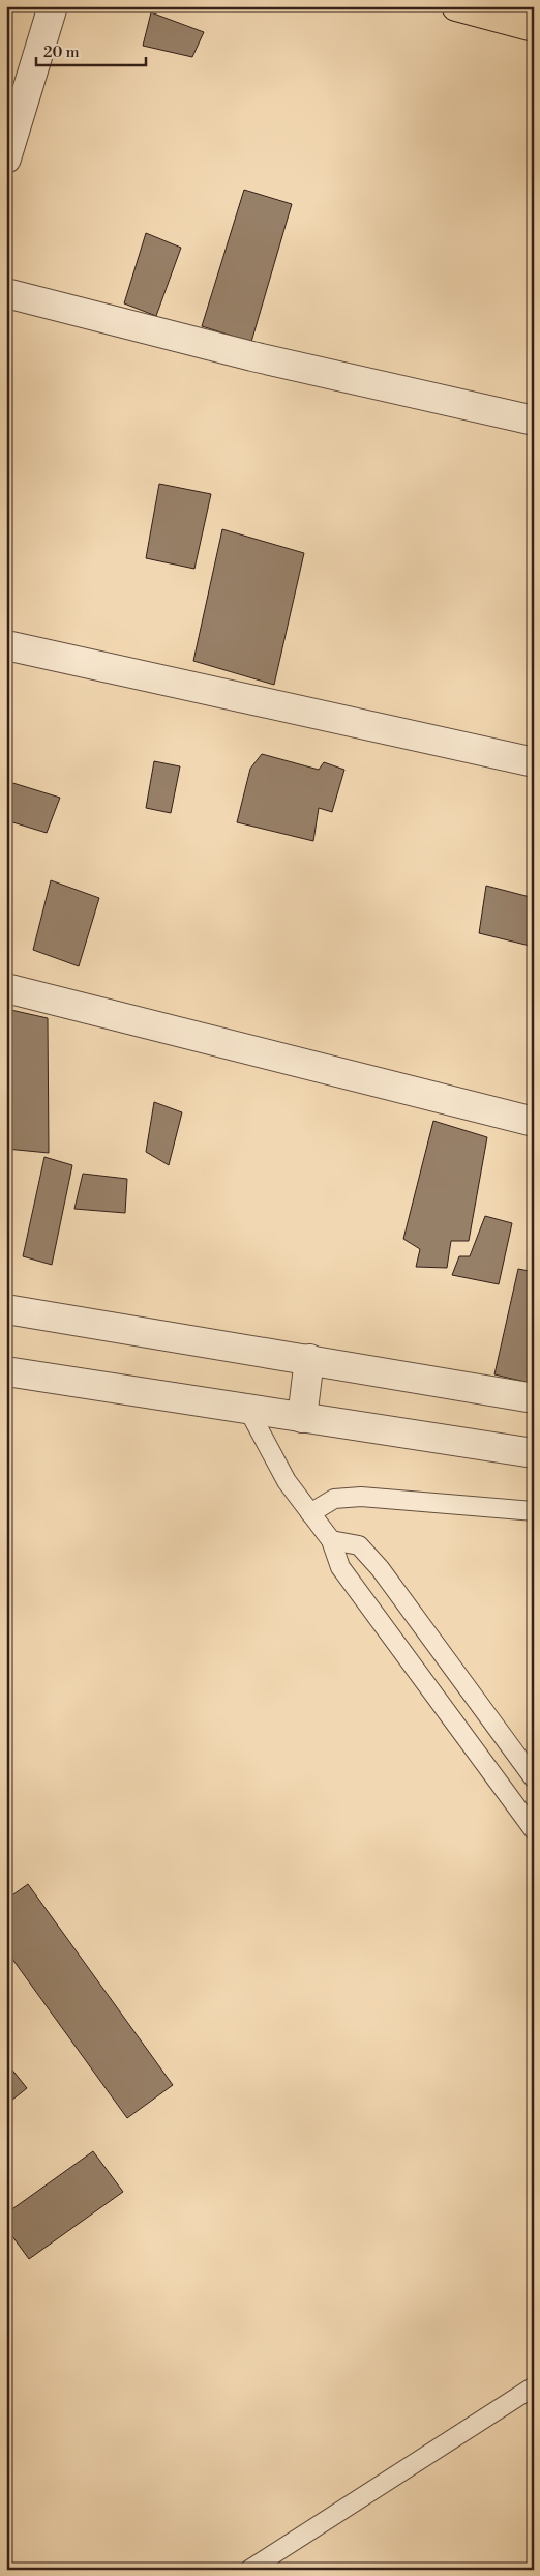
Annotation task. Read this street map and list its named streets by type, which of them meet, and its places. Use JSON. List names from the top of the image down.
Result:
{
  "scale_bar": "20 m"
}
